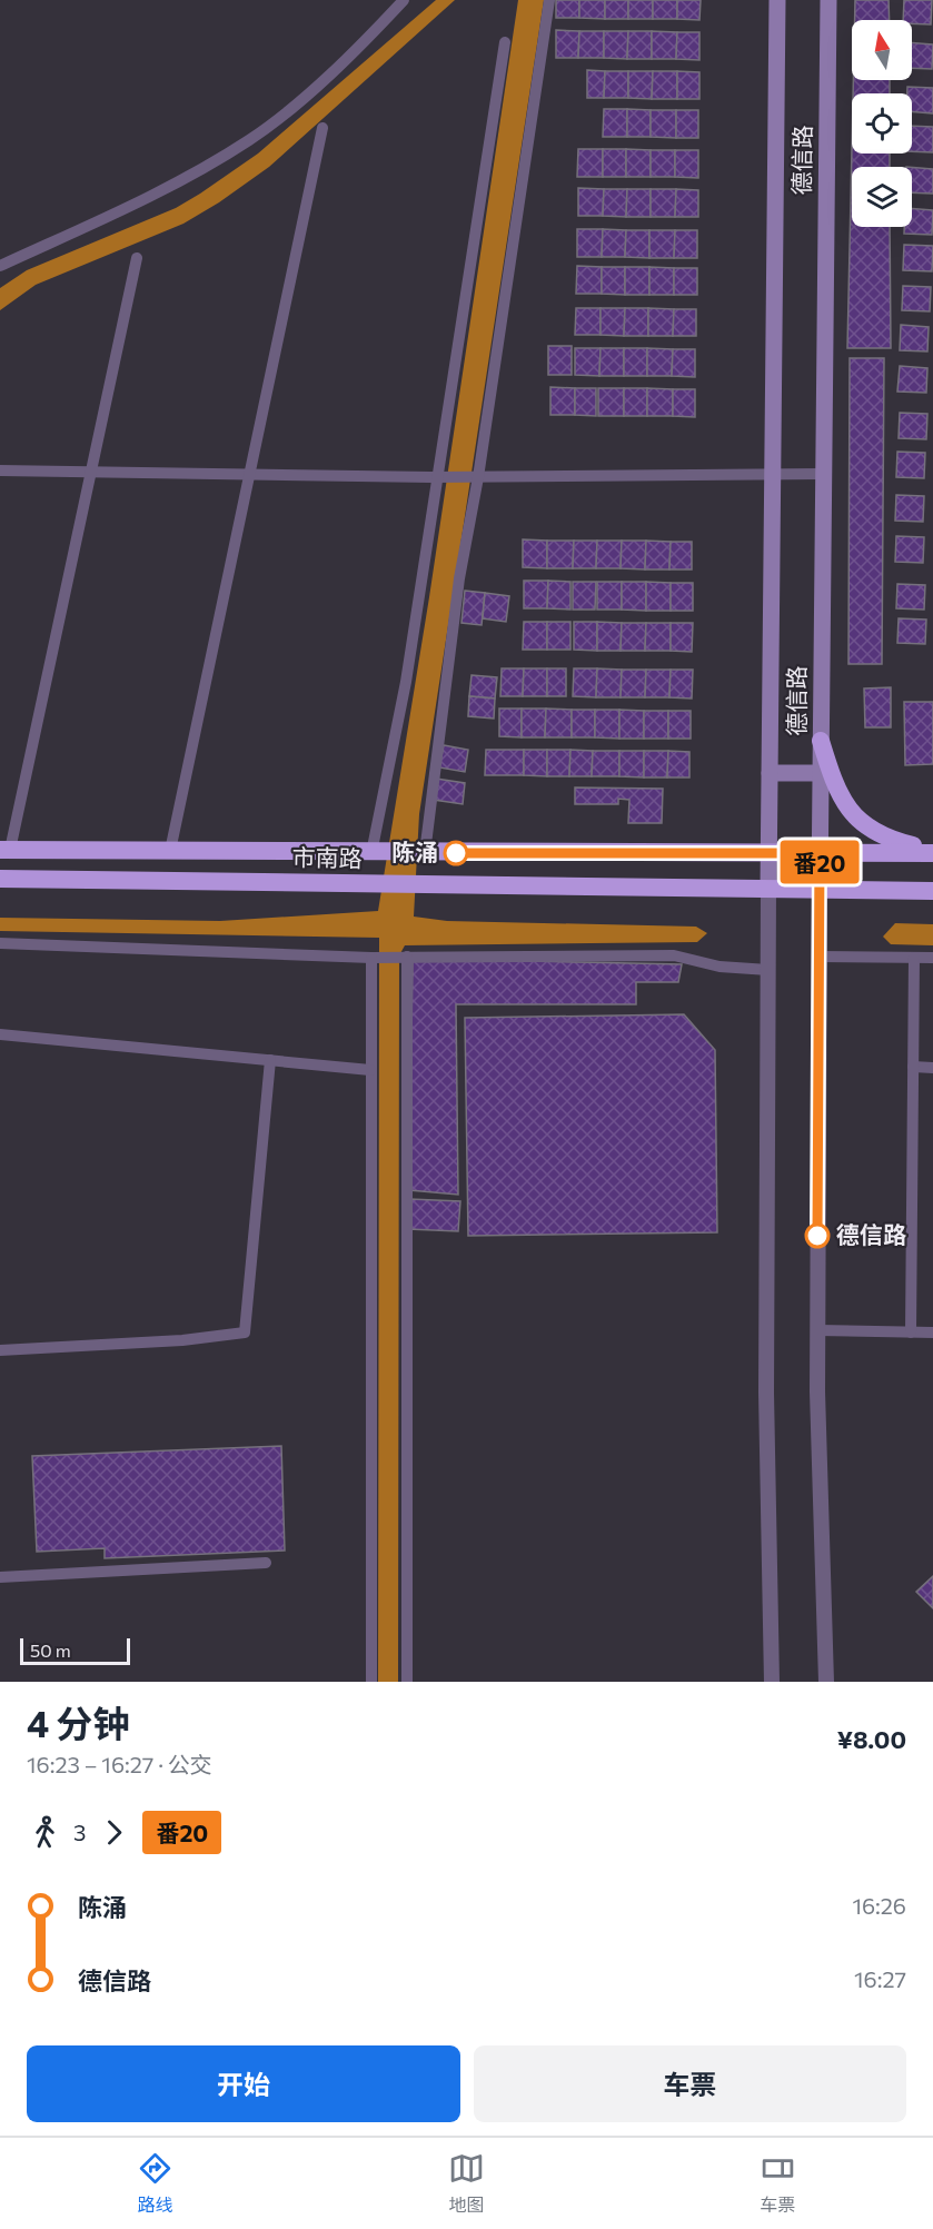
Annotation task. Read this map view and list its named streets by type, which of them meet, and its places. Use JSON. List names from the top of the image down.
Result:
{
  "streets": {
    "highway": ["市南路"],
    "main road": ["德信路"]
  },
  "crossings": [
    ["德信路", "市南路"]
  ],
  "places": ["陈涌", "德信路"],
  "lines": ["bus line 番20"],
  "scale_bar": "50 m",
  "north": "top",
  "page": {
    "on_map": "番20",
    "scale": "50 m",
    "heading": ["4 分钟", "16:23 – 16:27 · 公交", "¥8.00"],
    "legs": ["3", "番20"],
    "list": [
      {
        "name": "陈涌",
        "value": "16:26"
      },
      {
        "name": "德信路",
        "value": "16:27"
      }
    ],
    "buttons": ["开始", "车票"],
    "tabs": ["路线", "地图", "车票"]
  }
}
